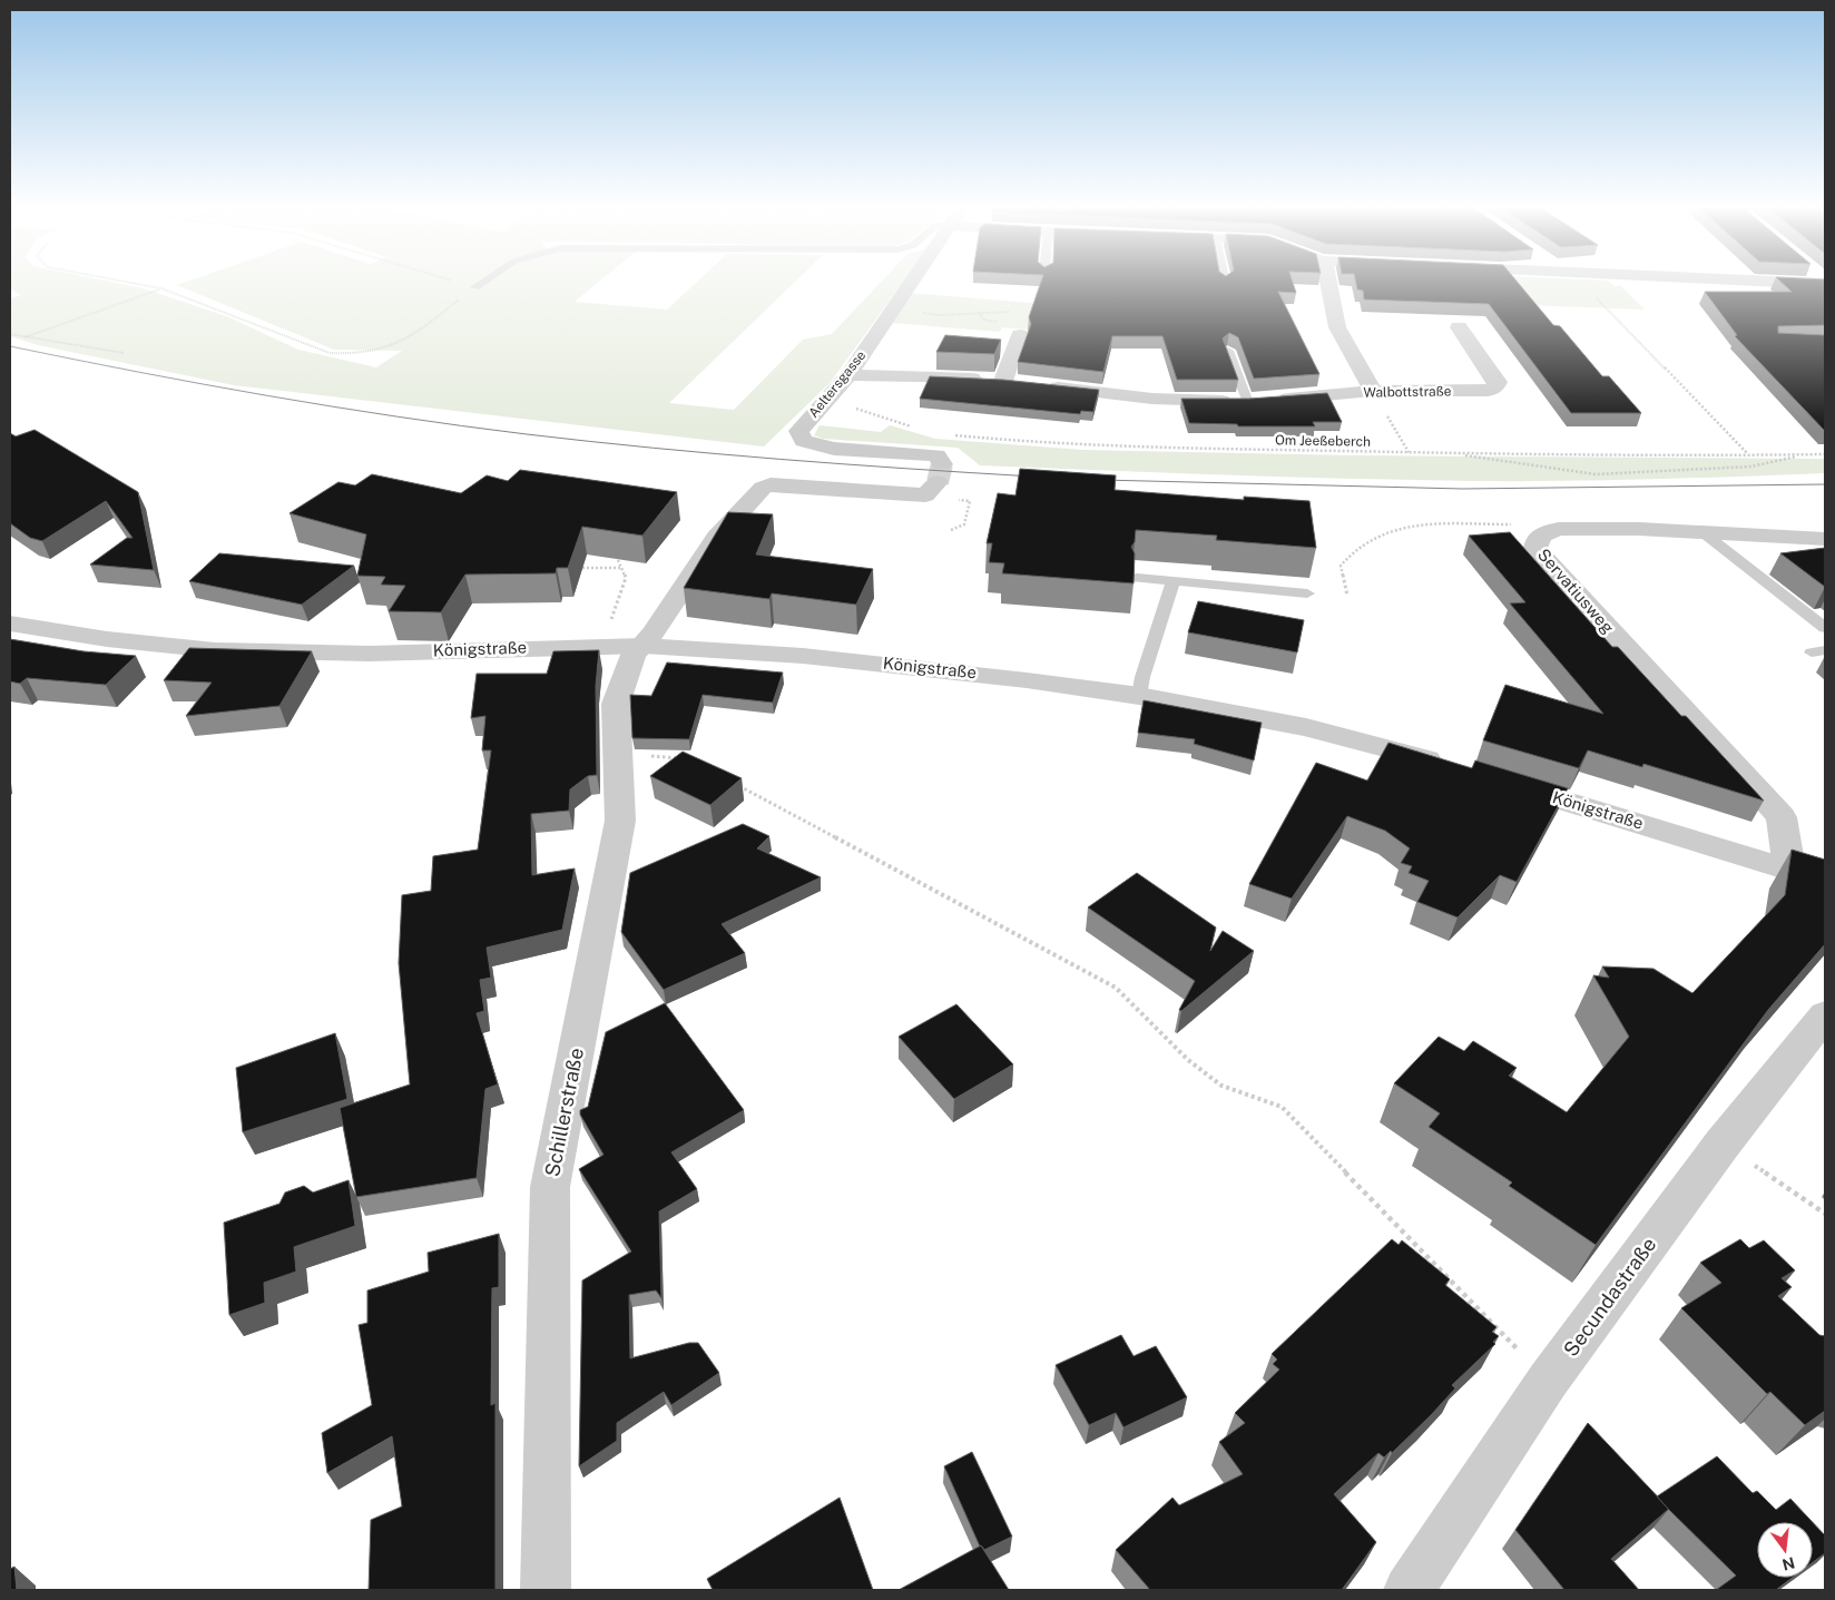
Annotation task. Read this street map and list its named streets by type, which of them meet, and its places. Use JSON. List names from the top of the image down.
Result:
{
  "streets": {
    "street": [
      "Aeltersgasse",
      "Walbottstraße",
      "Servatiusweg",
      "Königstraße",
      "Schillerstraße",
      "Secundastraße"
    ],
    "path": ["Om Jeeßeberch"]
  },
  "crossings": [
    ["Aeltersgasse", "Walbottstraße"],
    ["Aeltersgasse", "Königstraße"],
    ["Aeltersgasse", "Schillerstraße"],
    ["Servatiusweg", "Königstraße"],
    ["Königstraße", "Schillerstraße"]
  ],
  "north": "bottom"
}
